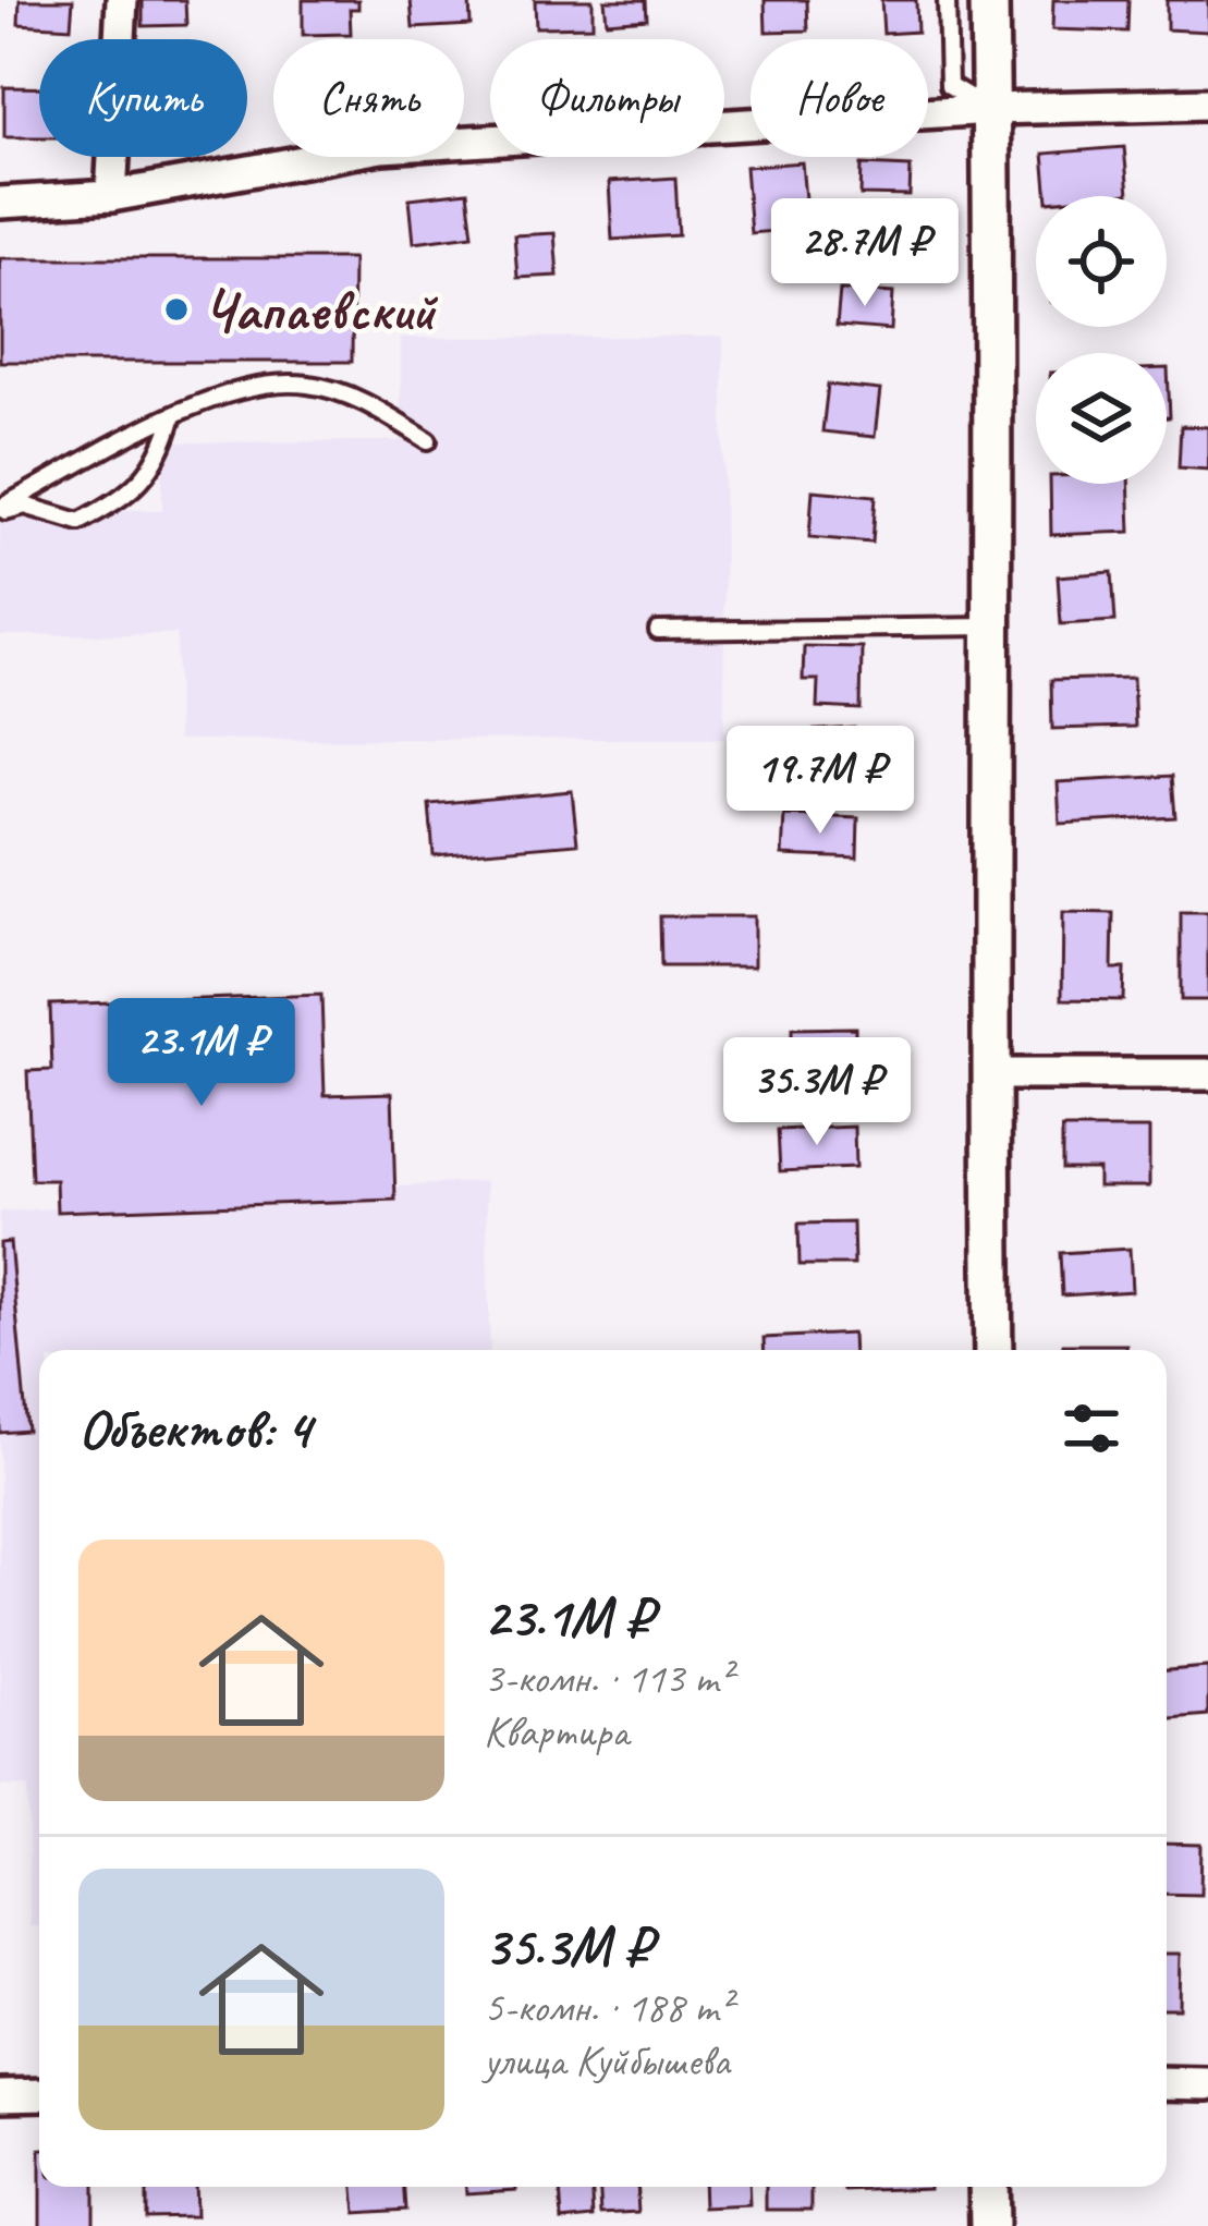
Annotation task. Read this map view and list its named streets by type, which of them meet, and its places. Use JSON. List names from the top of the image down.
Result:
{
  "places": ["Чапаевский"],
  "page": {
    "chip": [
      "Купить",
      "Снять",
      "Фильтры",
      "Новое"
    ],
    "price": [
      "28.7M ₽",
      "19.7M ₽",
      "23.1M ₽",
      "35.3M ₽"
    ],
    "heading": "Объектов: 4",
    "list": [
      {
        "name": "23.1M ₽",
        "note": "3-комн. · 113 m² · Квартира"
      },
      {
        "name": "35.3M ₽",
        "note": "5-комн. · 188 m² · улица Куйбышева"
      }
    ]
  }
}
